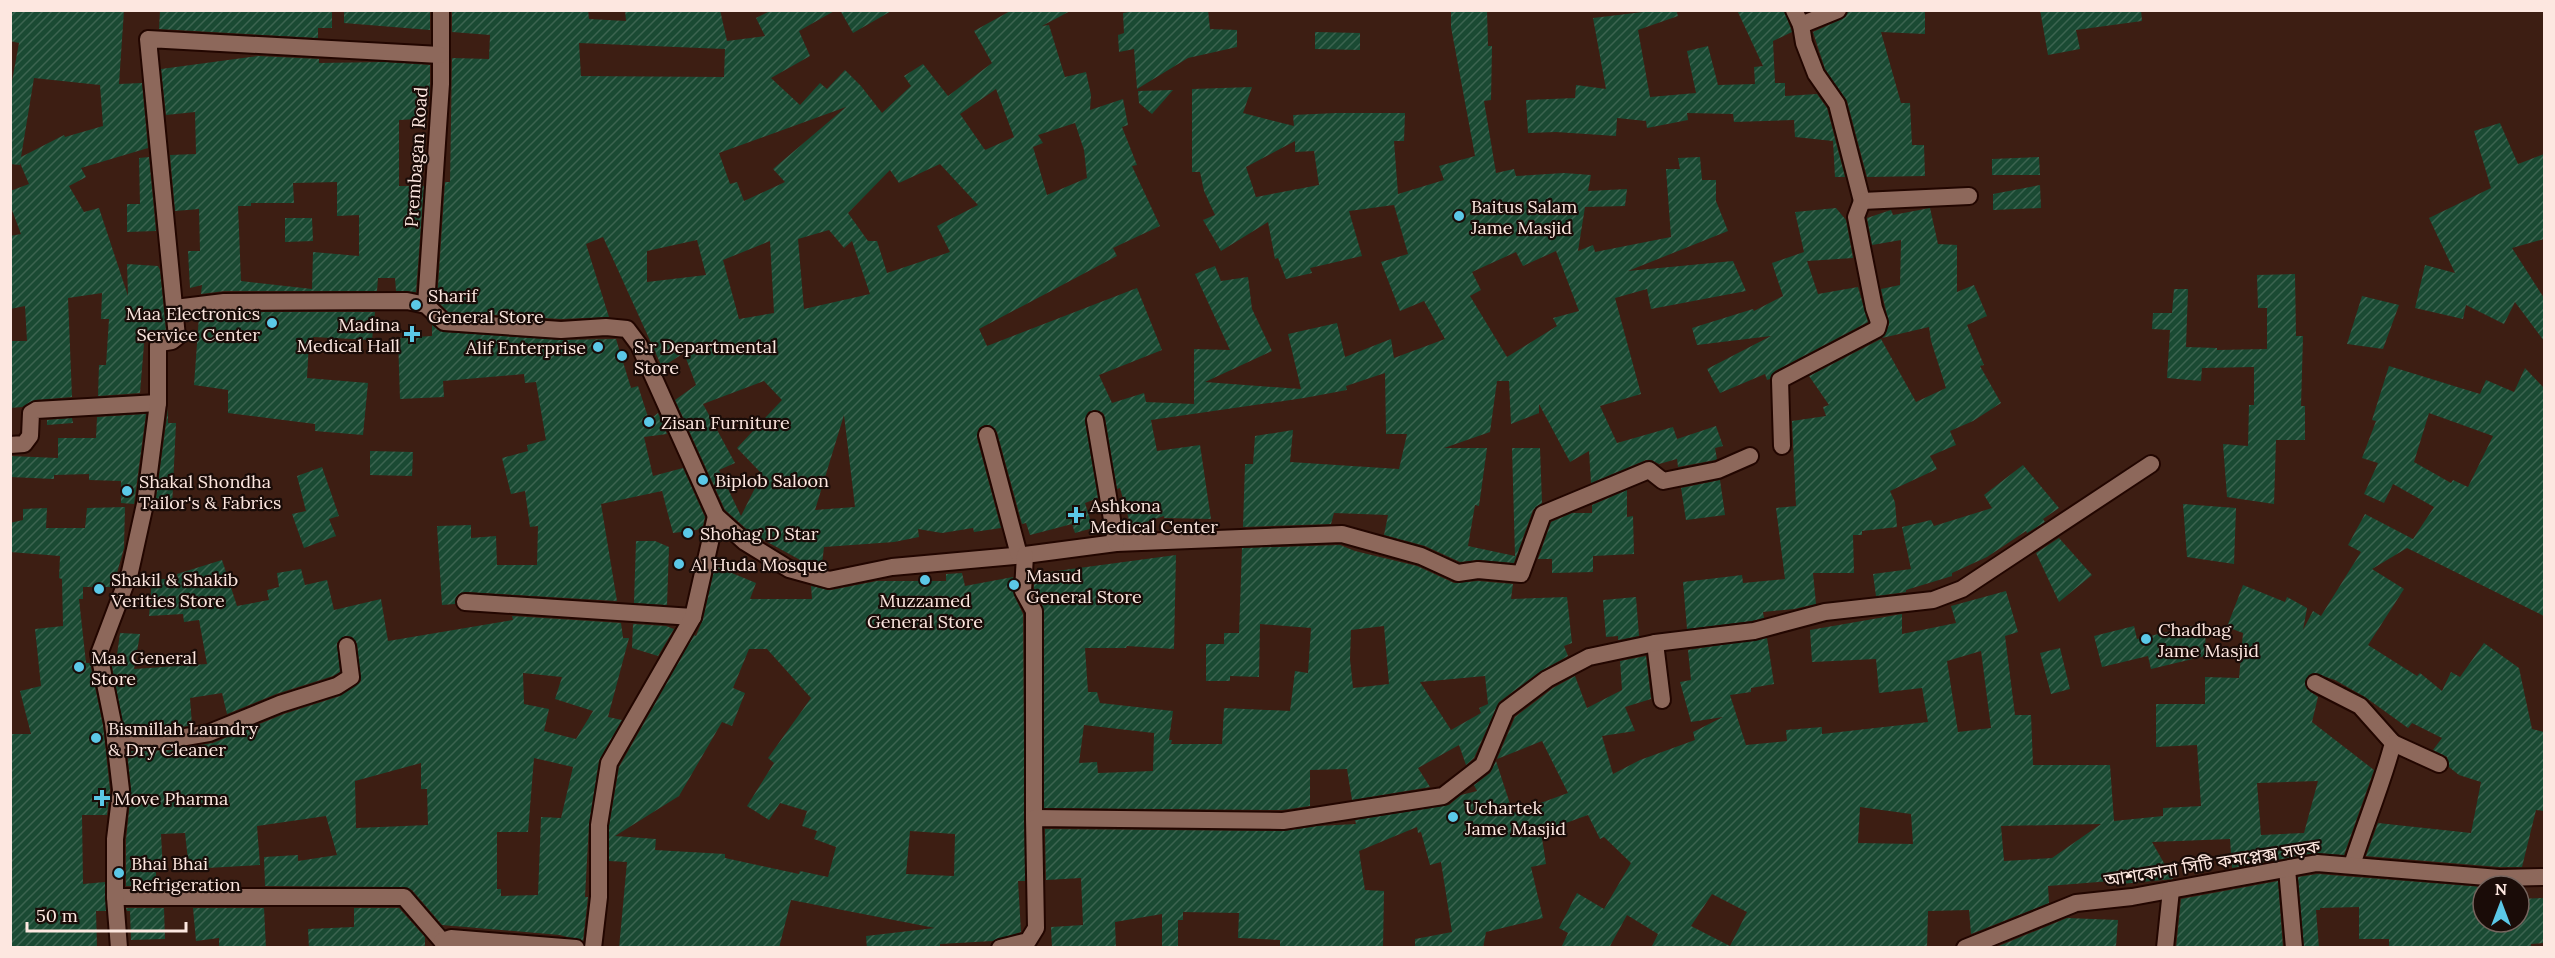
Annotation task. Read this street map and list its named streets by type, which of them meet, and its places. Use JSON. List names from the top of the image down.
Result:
{
  "streets": {
    "street": ["Prembagan Road", "আশকোনা সিটি কমপ্লেক্স সড়ক"]
  },
  "places": {
    "other": [
      "Baitus Salam Jame Masjid",
      "Sharif General Store",
      "Maa Electronics Service Center",
      "Alif Enterprise",
      "S.r Departmental Store",
      "Zisan Furniture",
      "Biplob Saloon",
      "Shakal Shondha Tailor's & Fabrics",
      "Shohag D Star",
      "Al Huda Mosque",
      "Muzzamed General Store",
      "Masud General Store",
      "Shakil & Shakib Verities Store",
      "Chadbag Jame Masjid",
      "Maa General Store",
      "Bismillah Laundry & Dry Cleaner",
      "Uchartek Jame Masjid",
      "Bhai Bhai Refrigeration"
    ],
    "health": ["Madina Medical Hall", "Ashkona Medical Center", "Move Pharma"]
  },
  "scale_bar": "50 m",
  "north": "top"
}
